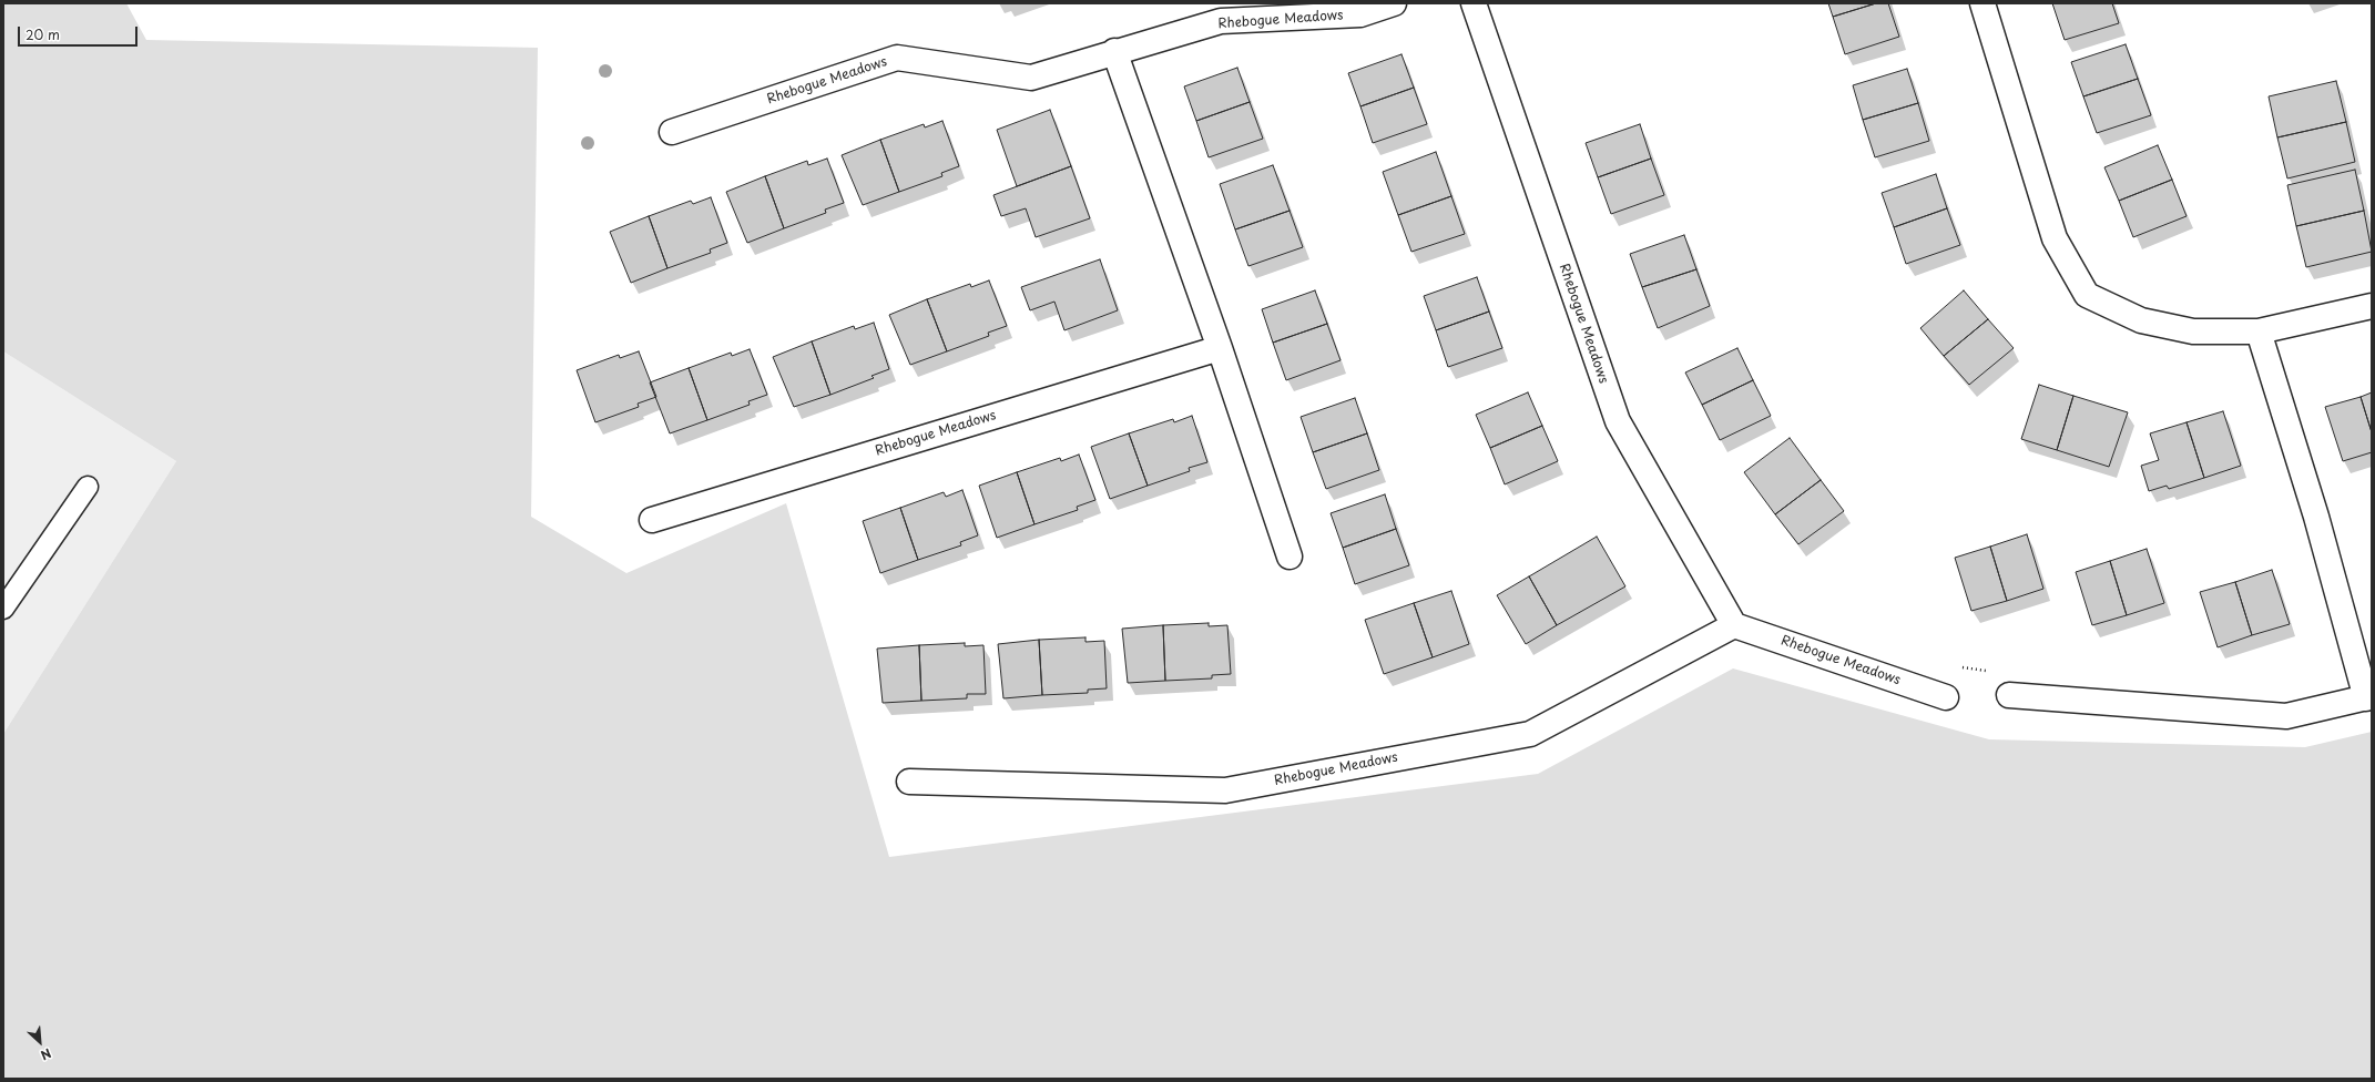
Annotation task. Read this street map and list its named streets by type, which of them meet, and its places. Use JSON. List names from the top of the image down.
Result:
{
  "streets": {
    "street": ["Rhebogue Meadows"]
  },
  "scale_bar": "20 m",
  "north": "bottom right"
}
